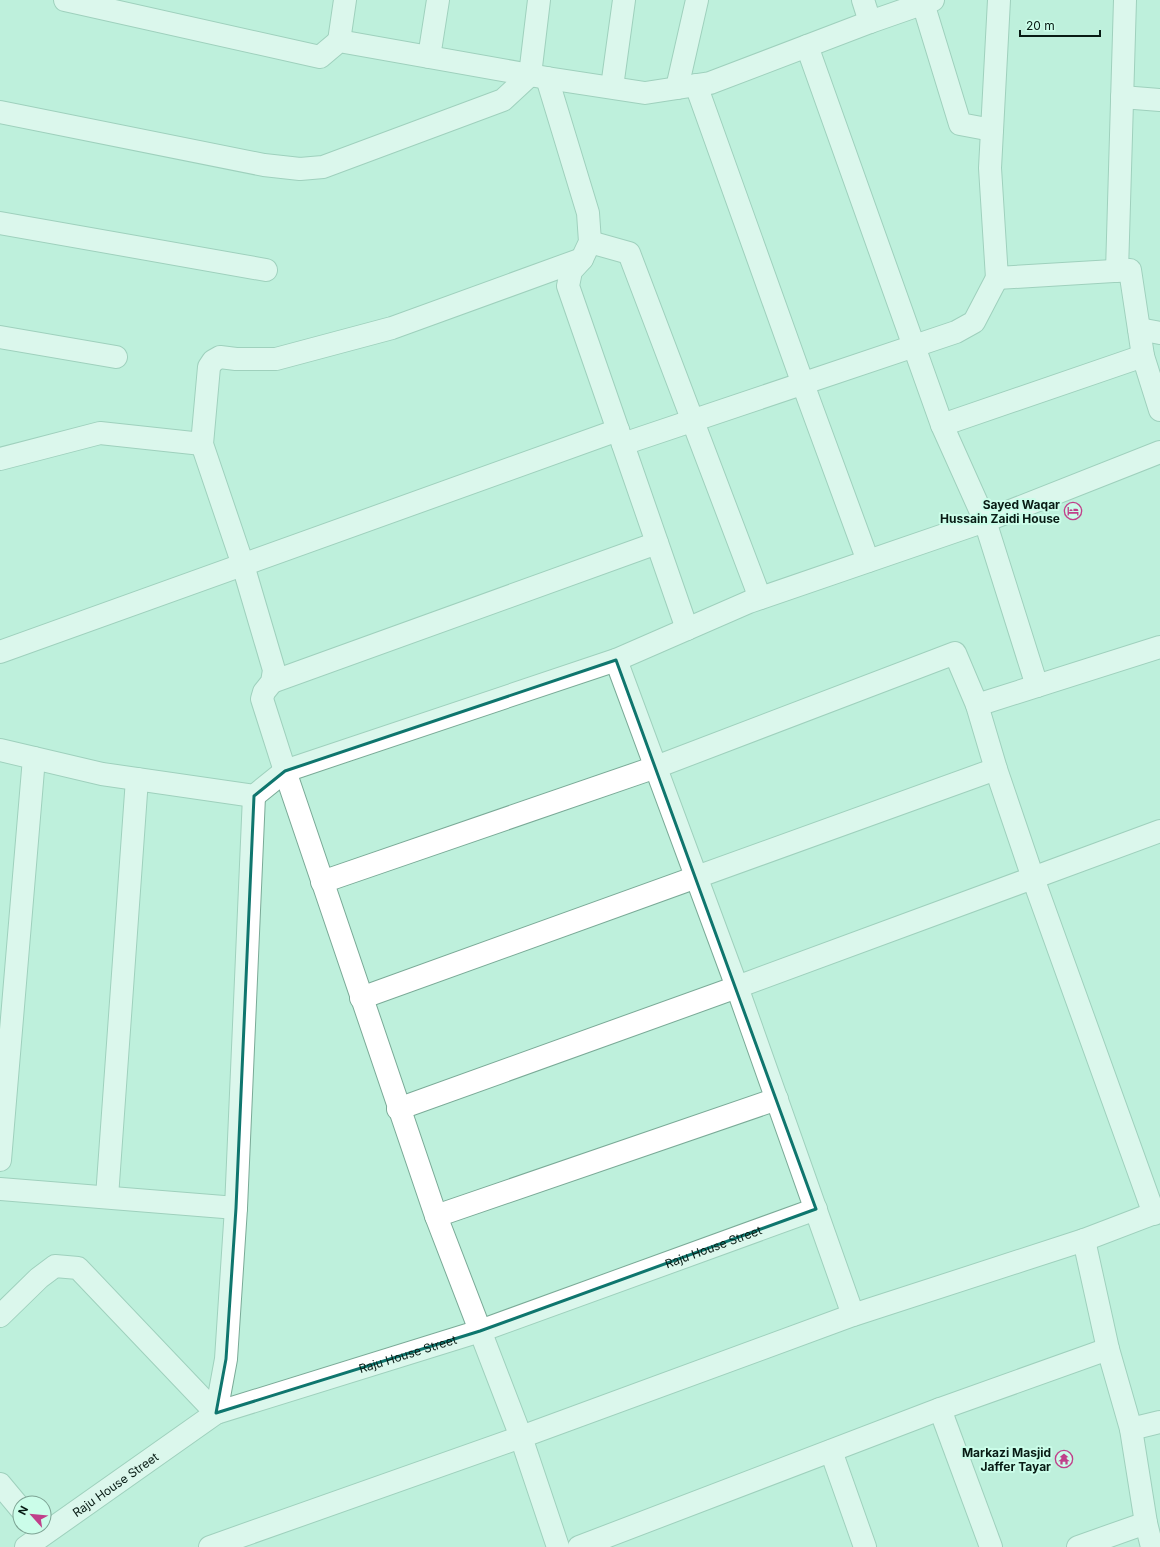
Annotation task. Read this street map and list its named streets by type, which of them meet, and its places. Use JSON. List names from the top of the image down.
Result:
{
  "streets": {
    "street": ["Raju House Street"]
  },
  "places": {
    "hotel": ["Sayed Waqar Hussain Zaidi House"],
    "temple": ["Markazi Masjid Jaffer Tayar"]
  },
  "scale_bar": "20 m",
  "north": "top left"
}
